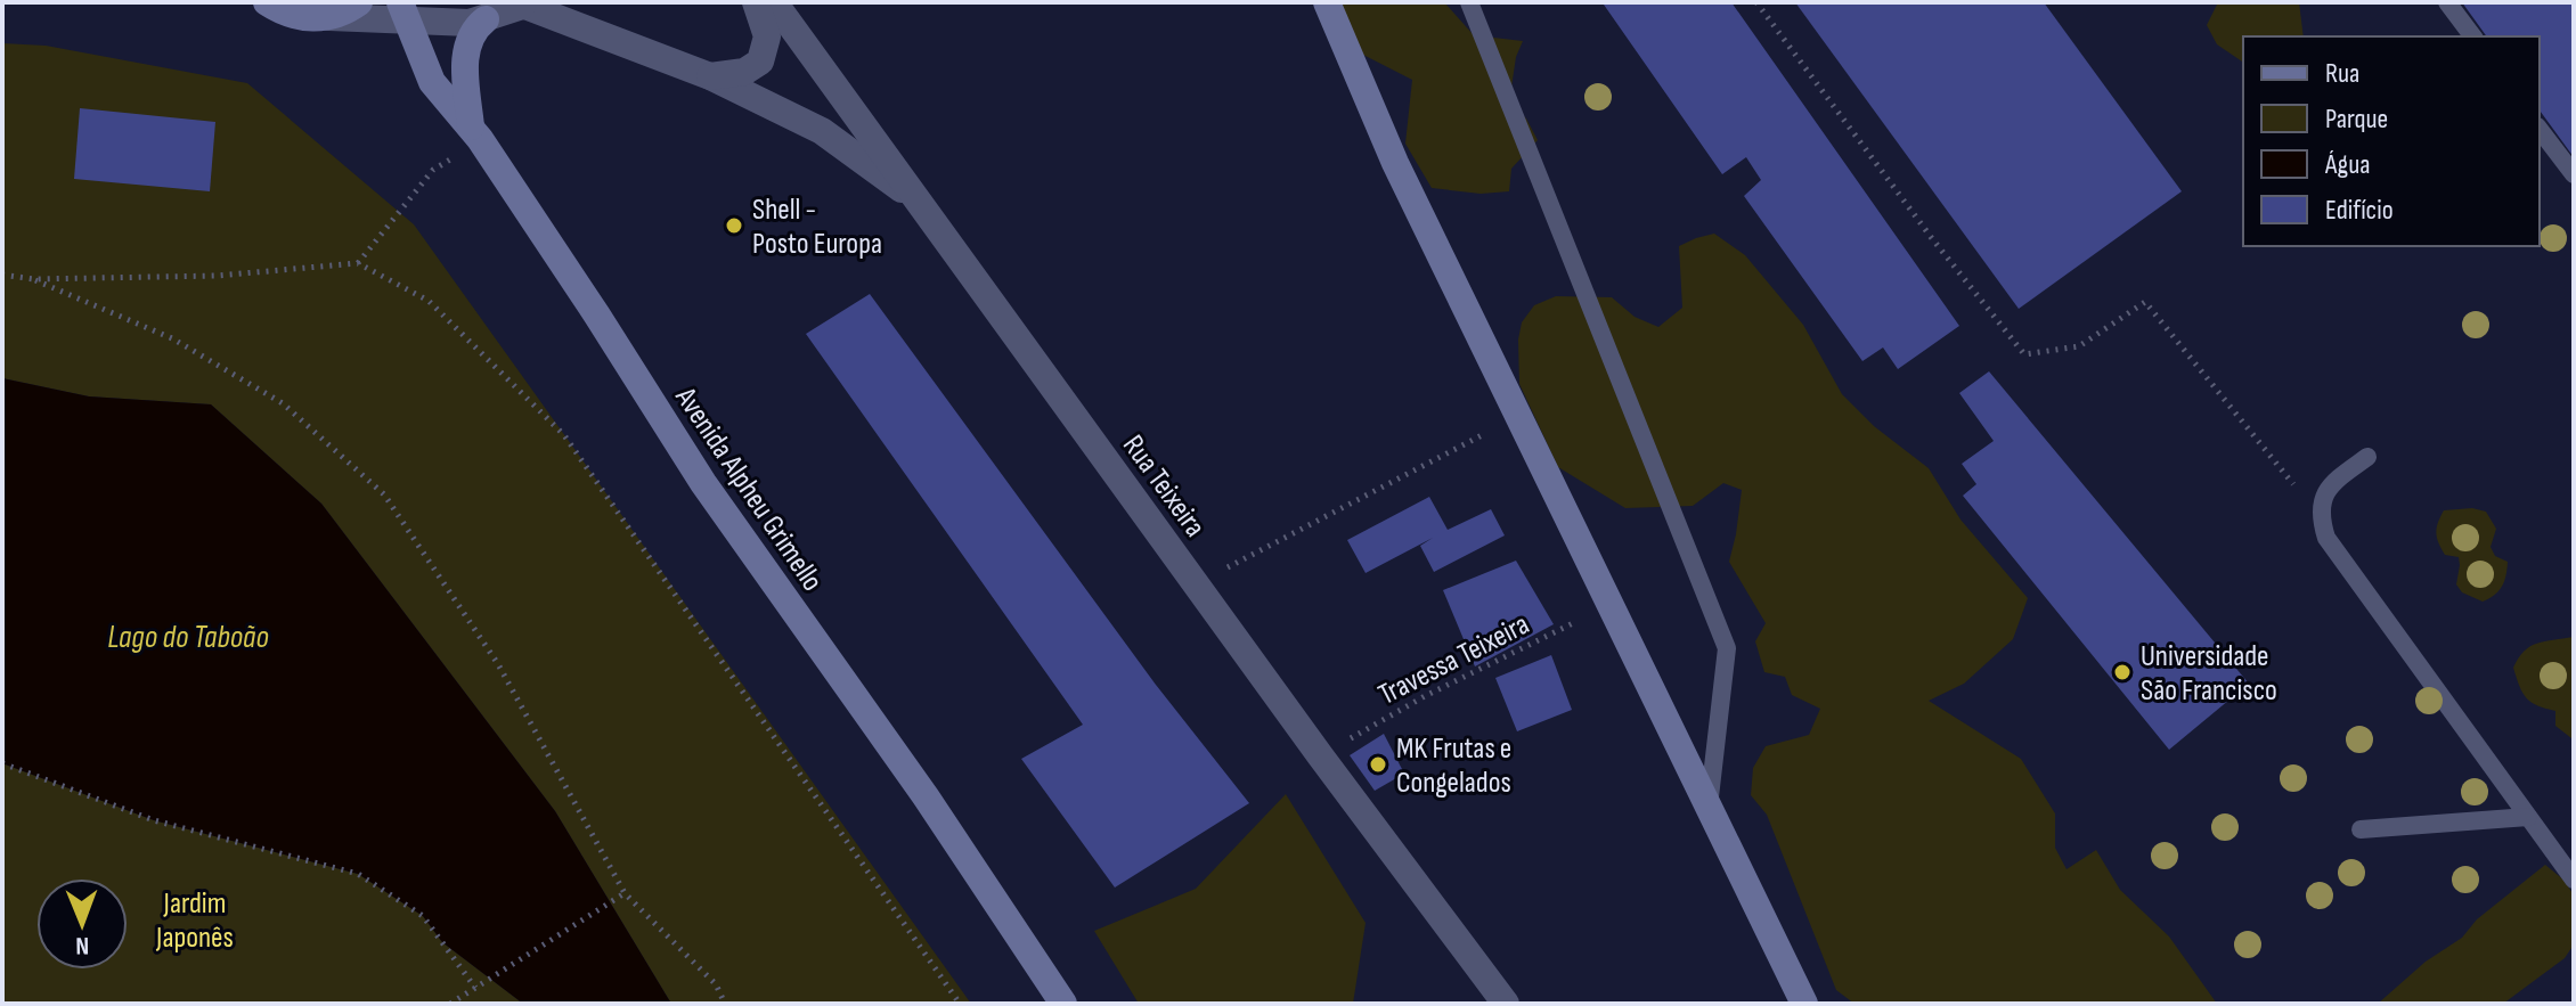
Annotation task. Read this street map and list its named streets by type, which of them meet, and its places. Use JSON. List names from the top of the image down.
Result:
{
  "streets": {
    "street": ["Rua Teixeira", "Avenida Alpheu Grimello"],
    "path": ["Travessa Teixeira"]
  },
  "crossings": [
    ["Rua Teixeira", "Travessa Teixeira"]
  ],
  "water": ["Lago do Taboão"],
  "parks": ["Jardim Japonês"],
  "places": ["Shell - Posto Europa", "Universidade São Francisco", "MK Frutas e Congelados"],
  "legend": [
    "Rua",
    "Parque",
    "Água",
    "Edifício"
  ],
  "north": "bottom"
}
